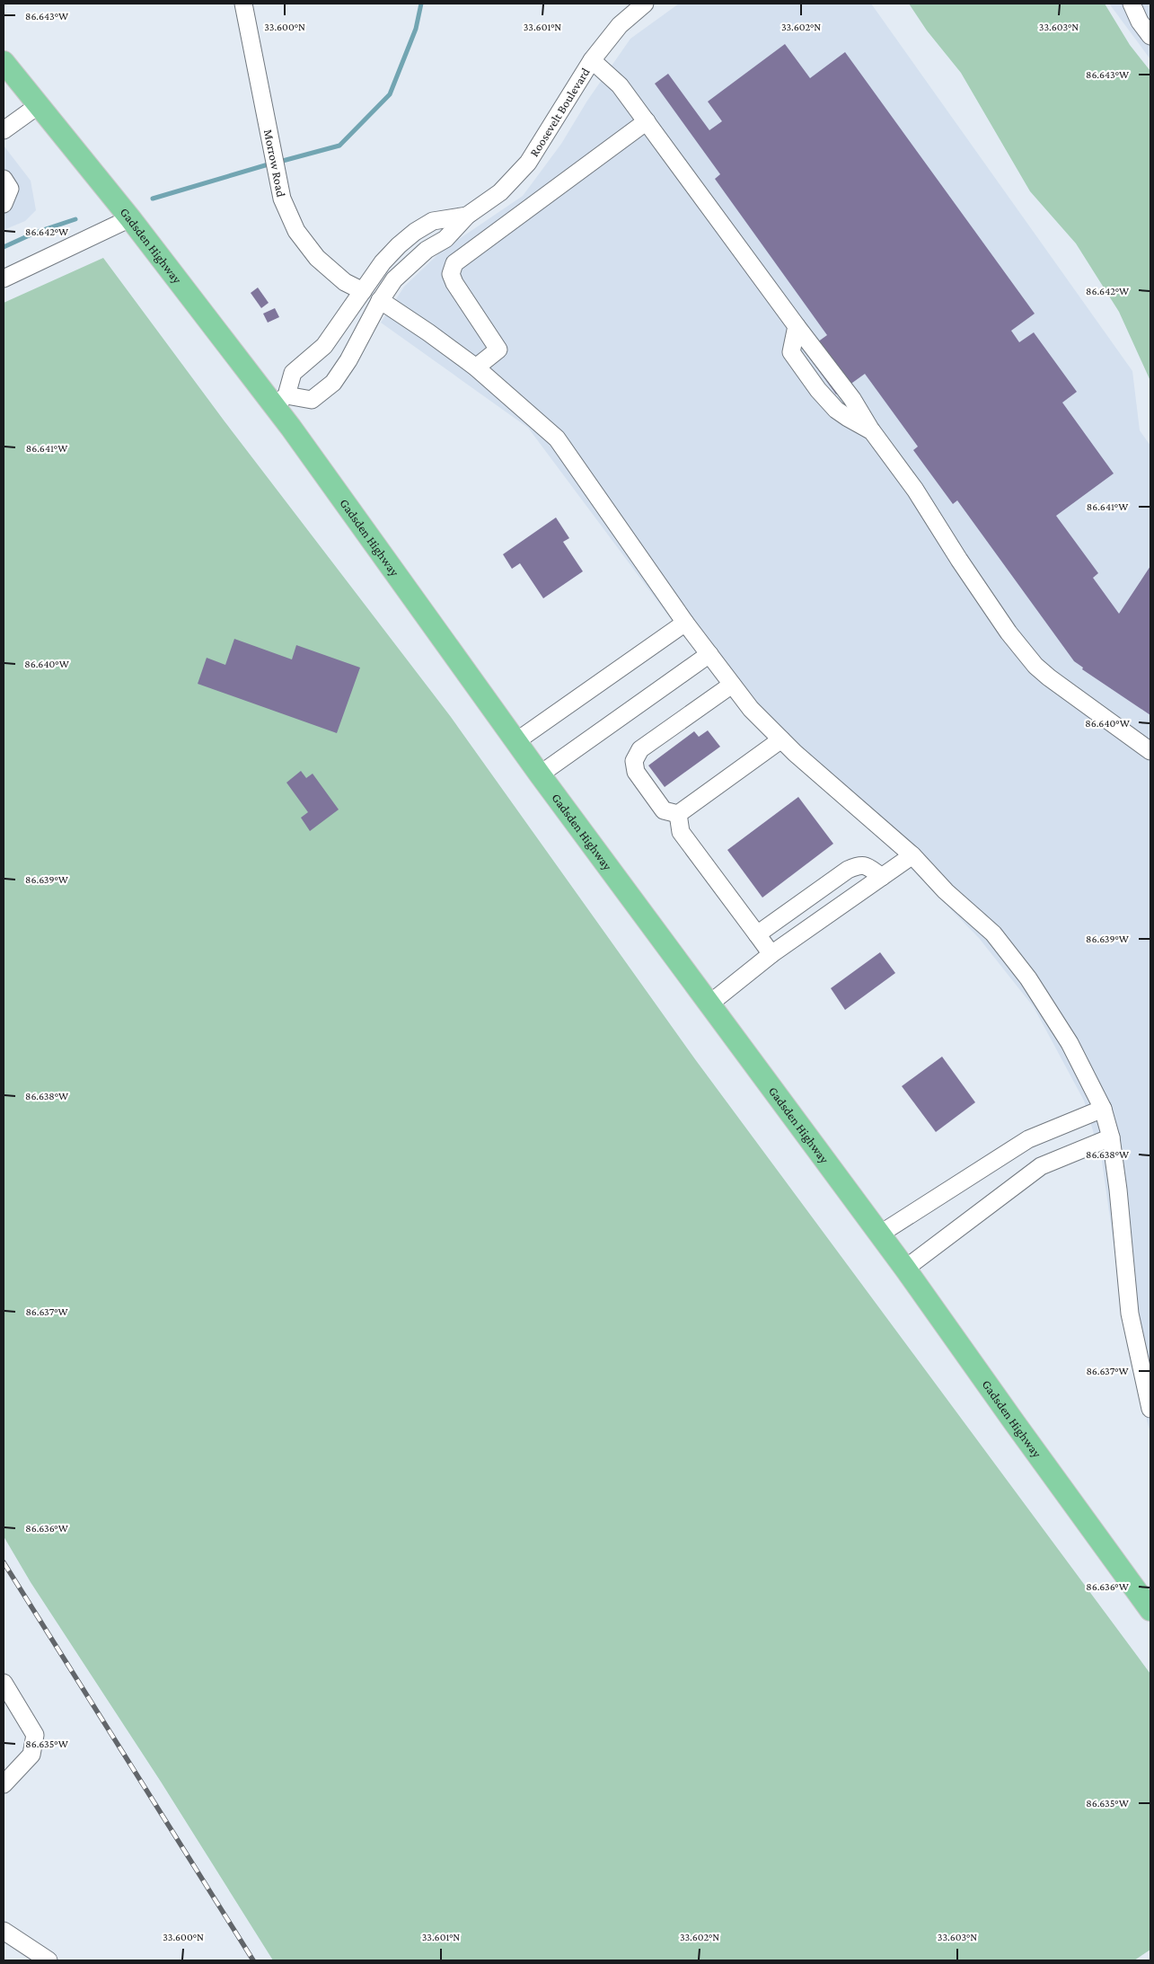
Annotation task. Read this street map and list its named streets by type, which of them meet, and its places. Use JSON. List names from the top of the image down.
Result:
{
  "streets": {
    "main road": ["Gadsden Highway"],
    "street": ["Roosevelt Boulevard", "Morrow Road"]
  },
  "crossings": [
    ["Roosevelt Boulevard", "Morrow Road"],
    ["Roosevelt Boulevard", "Gadsden Highway"]
  ],
  "coordinates": [
    "86.643°W",
    "33.600°N",
    "33.601°N",
    "33.602°N",
    "33.603°N",
    "86.642°W",
    "86.641°W",
    "86.640°W",
    "86.639°W",
    "86.638°W",
    "86.637°W",
    "86.636°W",
    "86.635°W"
  ]
}
